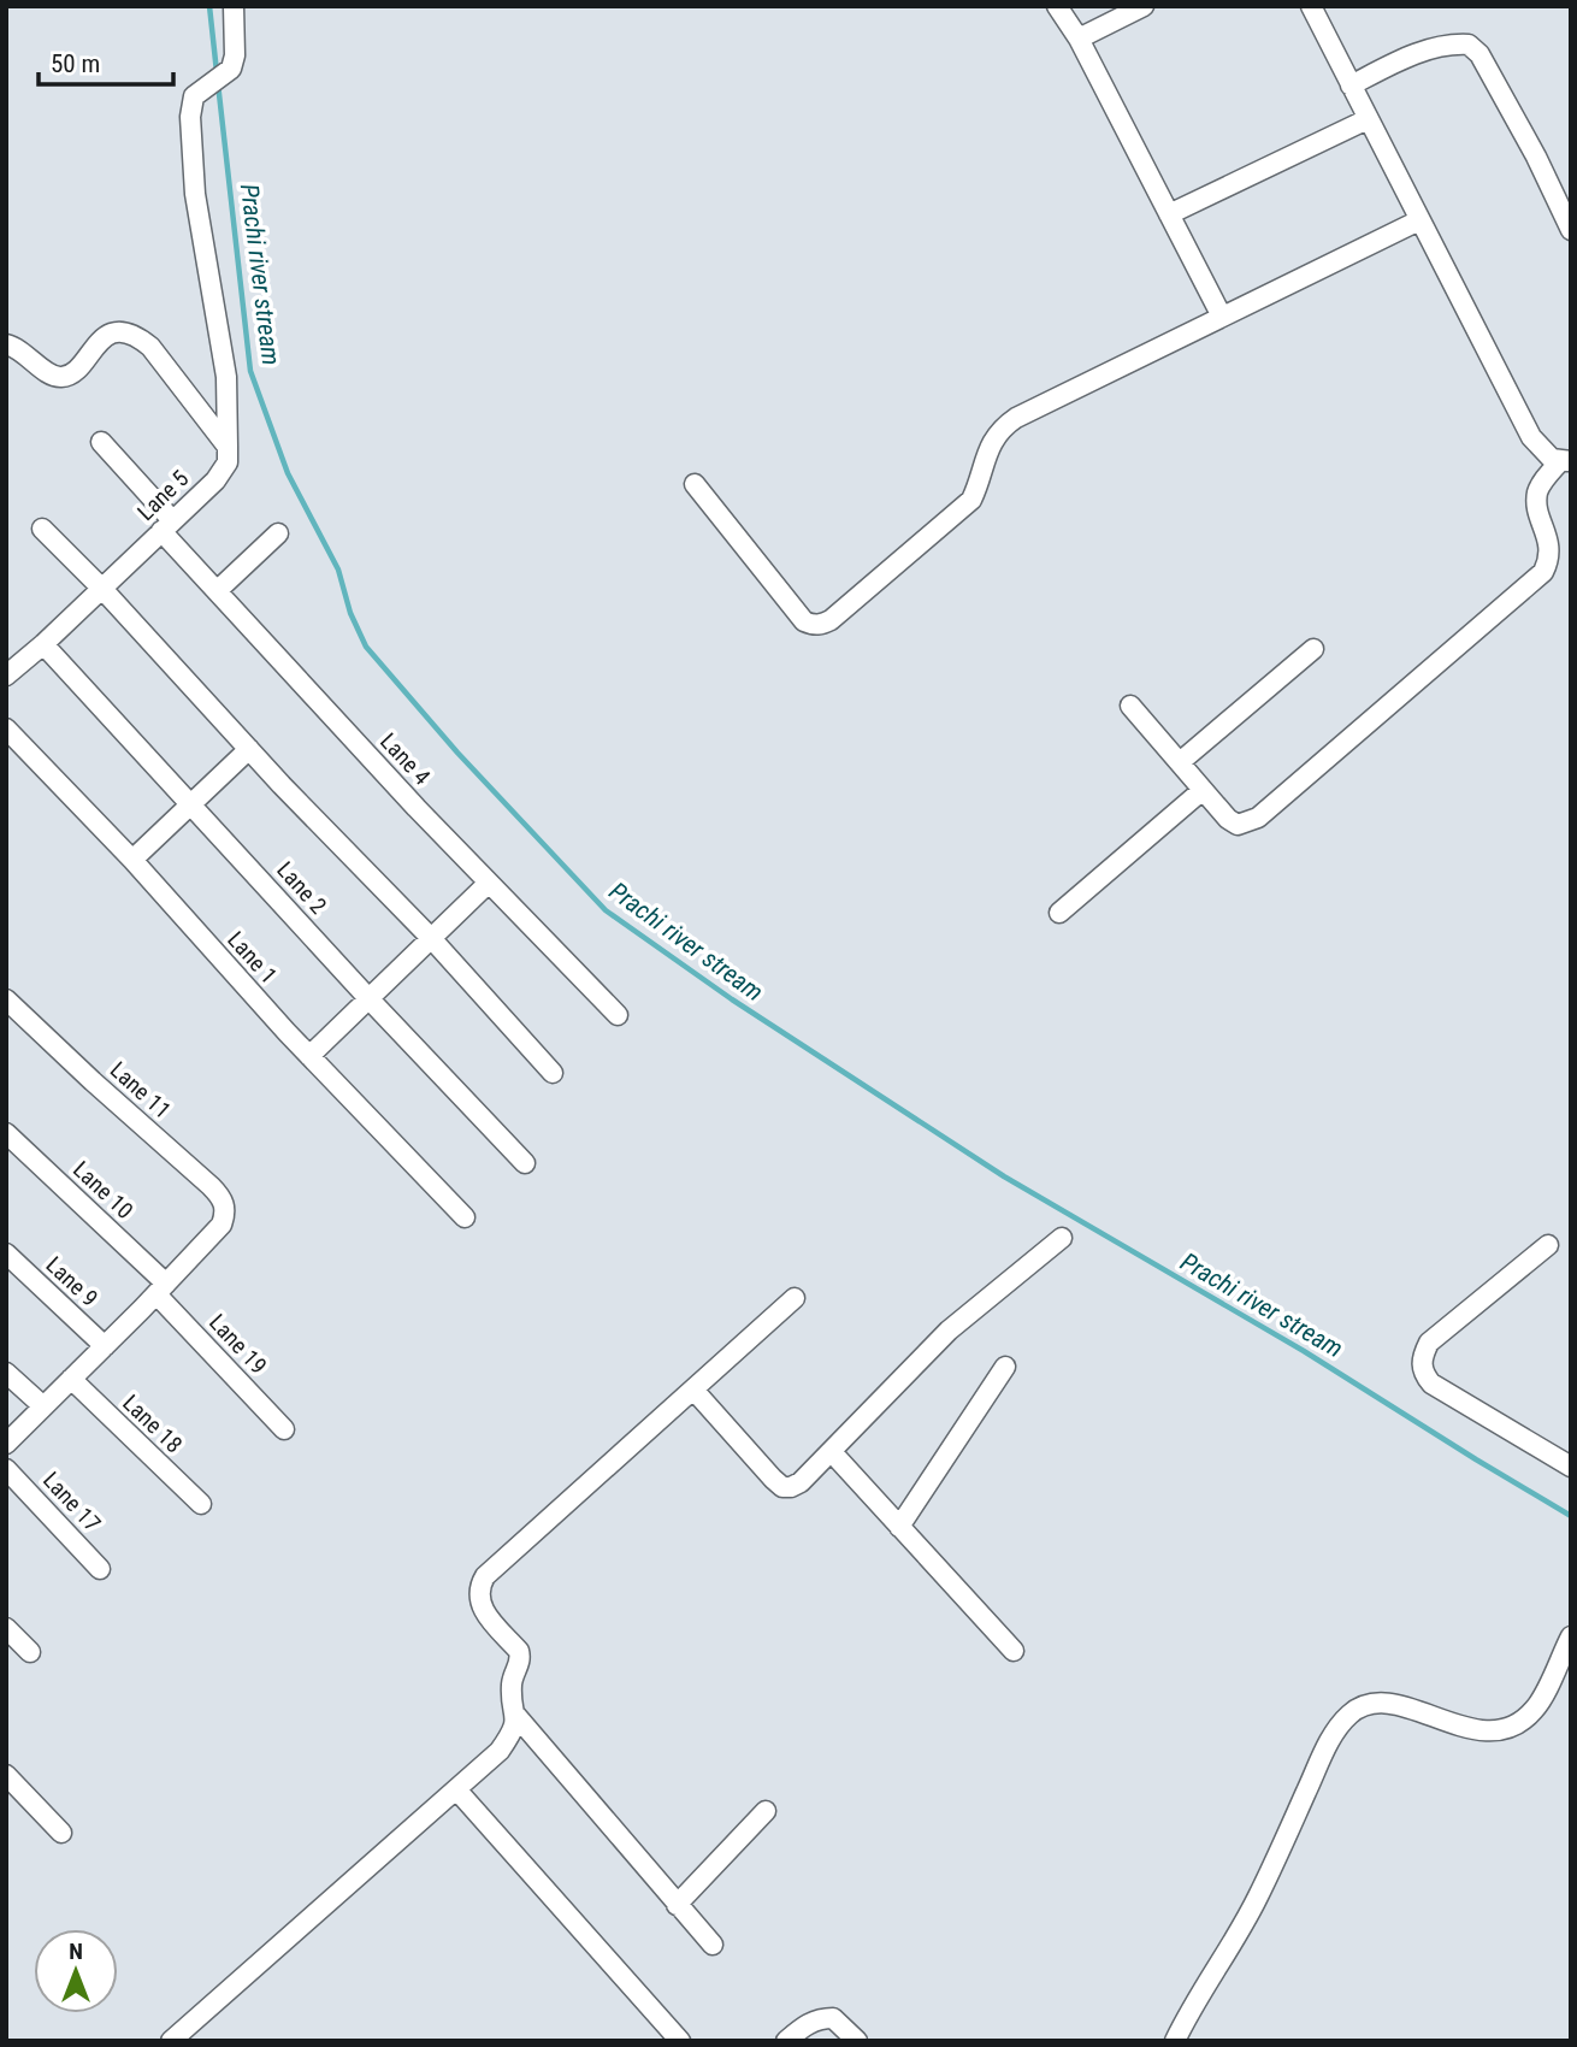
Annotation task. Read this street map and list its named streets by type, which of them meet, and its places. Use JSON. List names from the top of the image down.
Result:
{
  "streets": {
    "street": [
      "Lane 5",
      "Lane 4",
      "Lane 2",
      "Lane 1",
      "Lane 11",
      "Lane 10",
      "Lane 9",
      "Lane 19",
      "Lane 18",
      "Lane 17"
    ]
  },
  "crossings": [
    ["Lane 5", "Lane 4"],
    ["Lane 5", "Lane 2"],
    ["Lane 11", "Lane 10"],
    ["Lane 11", "Lane 19"],
    ["Lane 10", "Lane 19"]
  ],
  "water": ["Prachi river stream"],
  "scale_bar": "50 m",
  "north": "top"
}
